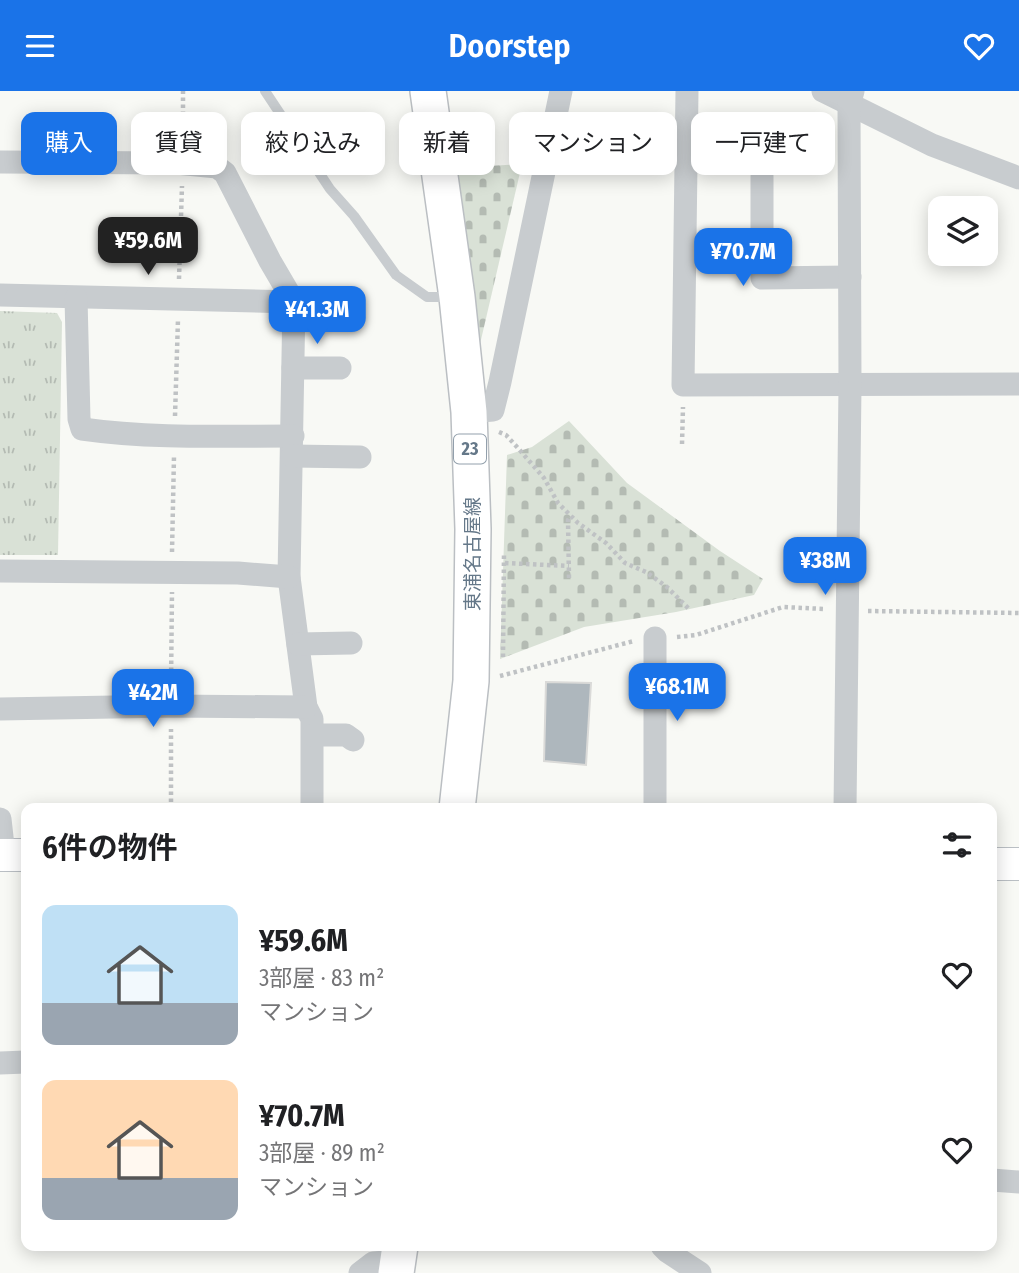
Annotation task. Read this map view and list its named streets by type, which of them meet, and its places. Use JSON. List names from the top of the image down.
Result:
{
  "streets": {
    "main road": ["23", "東浦名古屋線"]
  },
  "page": {
    "header": "Doorstep",
    "chip": [
      "購入",
      "賃貸",
      "絞り込み",
      "新着",
      "マンション",
      "一戸建て"
    ],
    "price": [
      "¥59.6M",
      "¥70.7M",
      "¥41.3M",
      "¥38M",
      "¥68.1M",
      "¥42M"
    ],
    "heading": "6件の物件",
    "list": [
      {
        "name": "¥59.6M",
        "note": "3部屋 · 83 m² · マンション"
      },
      {
        "name": "¥70.7M",
        "note": "3部屋 · 89 m² · マンション"
      }
    ]
  }
}
